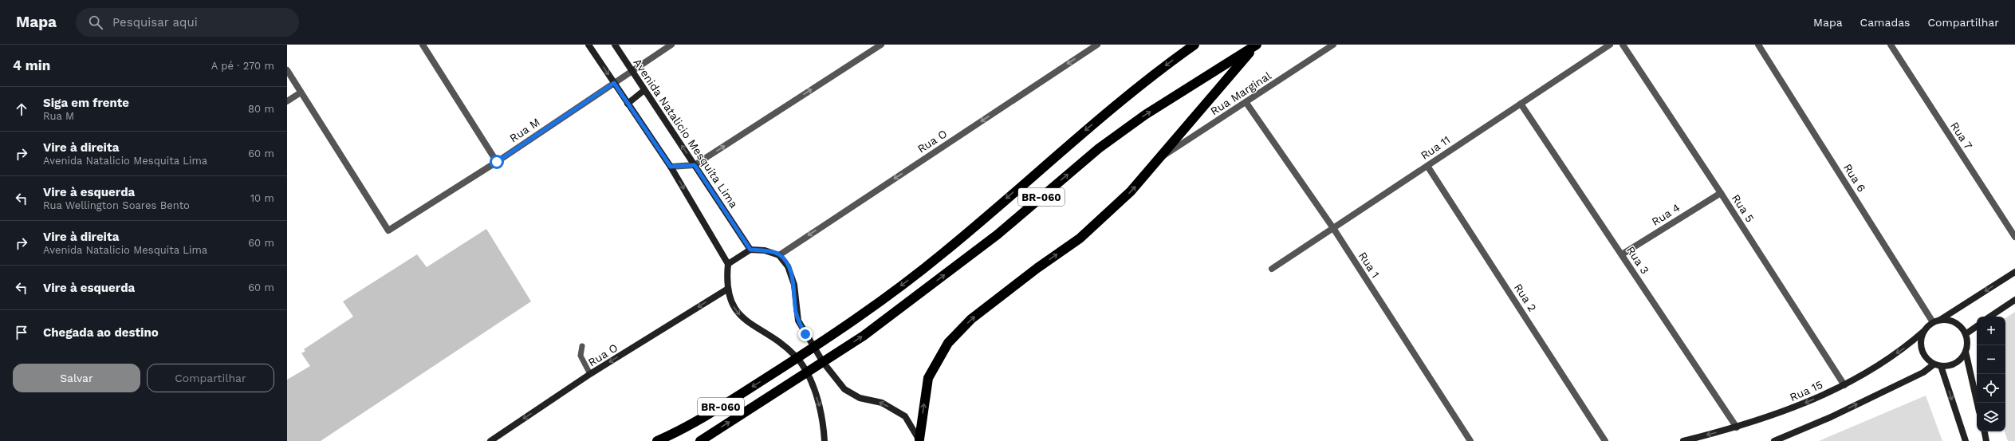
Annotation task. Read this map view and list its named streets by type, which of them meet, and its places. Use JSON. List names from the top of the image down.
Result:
{
  "streets": {
    "highway": ["BR-060"],
    "street": [
      "Rua Marginal",
      "Rua M",
      "Avenida Natalicio Mesquita Lima",
      "Rua 7",
      "Rua O",
      "Rua 11",
      "Rua 6",
      "Rua 5",
      "Rua 4",
      "Rua 3",
      "Rua 1",
      "Rua 2",
      "Rua 15"
    ]
  },
  "crossings": [
    ["Rua Marginal", "Rua 1"],
    ["Rua M", "Avenida Natalicio Mesquita Lima"],
    ["Rua 11", "Rua 3"],
    ["Rua 11", "Rua 1"],
    ["Rua 11", "Rua 2"],
    ["Rua 6", "Rua 15"],
    ["Rua 5", "Rua 4"],
    ["Rua 5", "Rua 15"],
    ["Rua 4", "Rua 3"],
    ["Rua 3", "Rua 15"]
  ],
  "one_way": ["Rua O"],
  "page": {
    "header": "Mapa",
    "search": "Pesquisar aqui",
    "nav": ["Mapa", "Camadas", "Compartilhar"],
    "heading": ["4 min", "A pé · 270 m"],
    "list": [
      ["Siga em frente", "Rua M", "80 m"],
      ["Vire à direita", "Avenida Natalicio Mesquita Lima", "60 m"],
      ["Vire à esquerda", "Rua Wellington Soares Bento", "10 m"],
      ["Vire à direita", "Avenida Natalicio Mesquita Lima", "60 m"],
      ["Vire à esquerda", "60 m"],
      "Chegada ao destino"
    ],
    "map_buttons": ["+", "−"],
    "buttons": ["Salvar", "Compartilhar"]
  }
}
